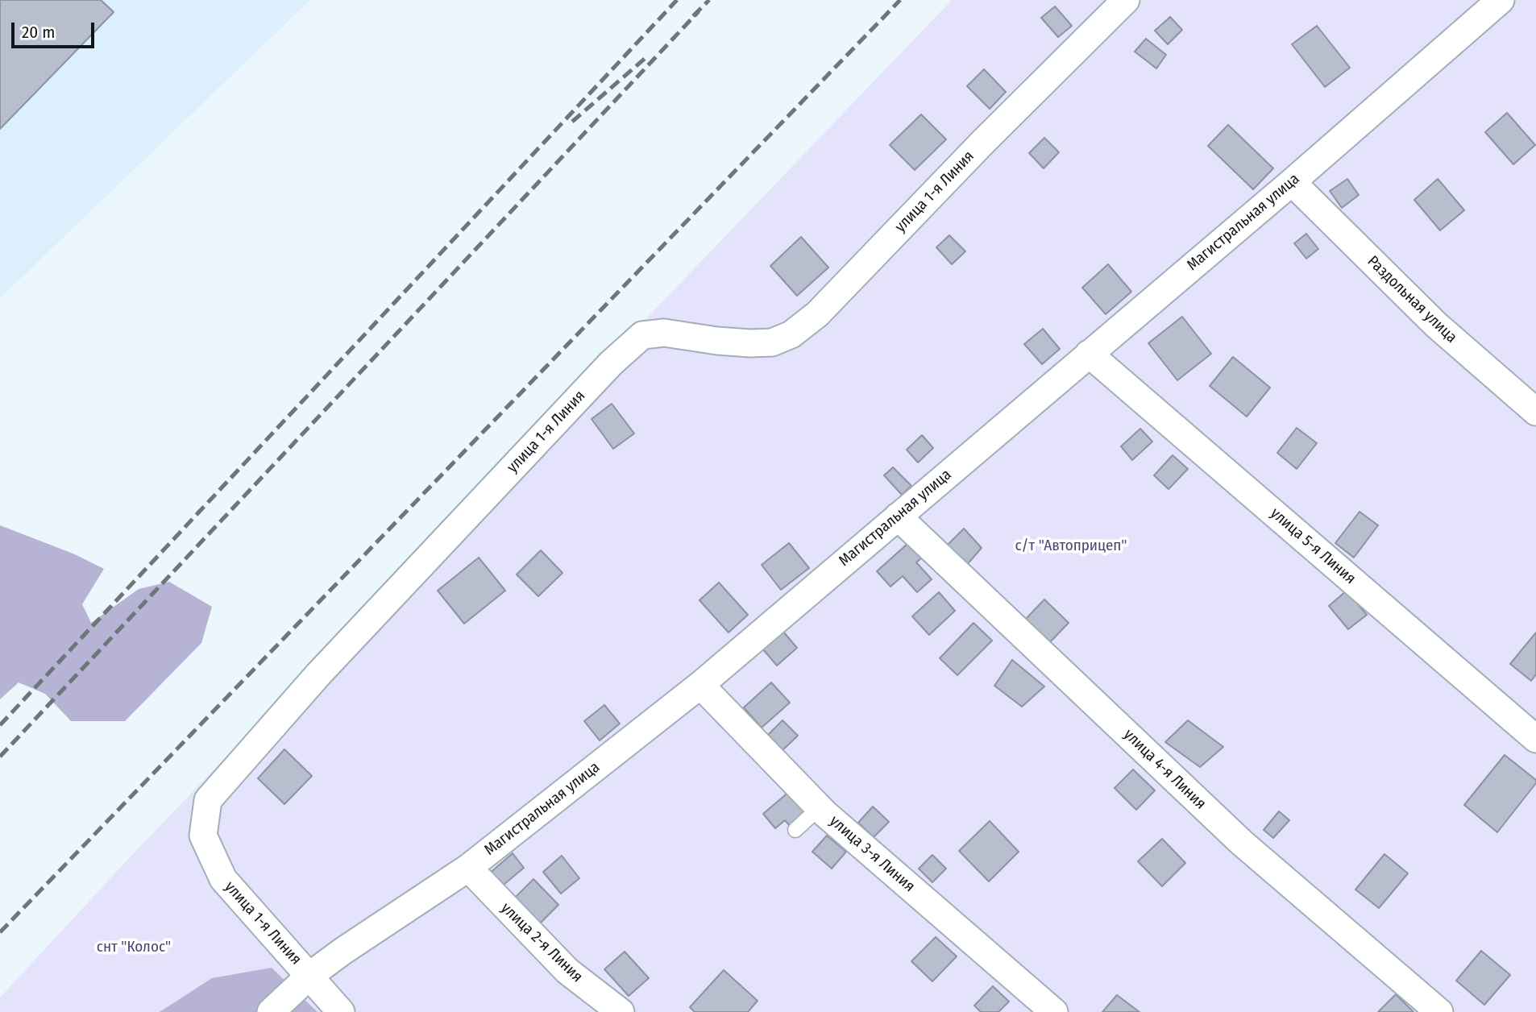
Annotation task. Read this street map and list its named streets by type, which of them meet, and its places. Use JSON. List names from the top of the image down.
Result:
{
  "streets": {
    "street": [
      "улица 1-я Линия",
      "Магистральная улица",
      "Раздольная улица",
      "улица 5-я Линия",
      "улица 4-я Линия",
      "улица 3-я Линия",
      "улица 2-я Линия"
    ]
  },
  "crossings": [
    ["улица 1-я Линия", "Магистральная улица"],
    ["Магистральная улица", "Раздольная улица"],
    ["Магистральная улица", "улица 5-я Линия"],
    ["Магистральная улица", "улица 4-я Линия"],
    ["Магистральная улица", "улица 3-я Линия"],
    ["Магистральная улица", "улица 2-я Линия"]
  ],
  "parks": ["с/т \"Автоприцеп\"", "снт \"Колос\""],
  "scale_bar": "20 m"
}
